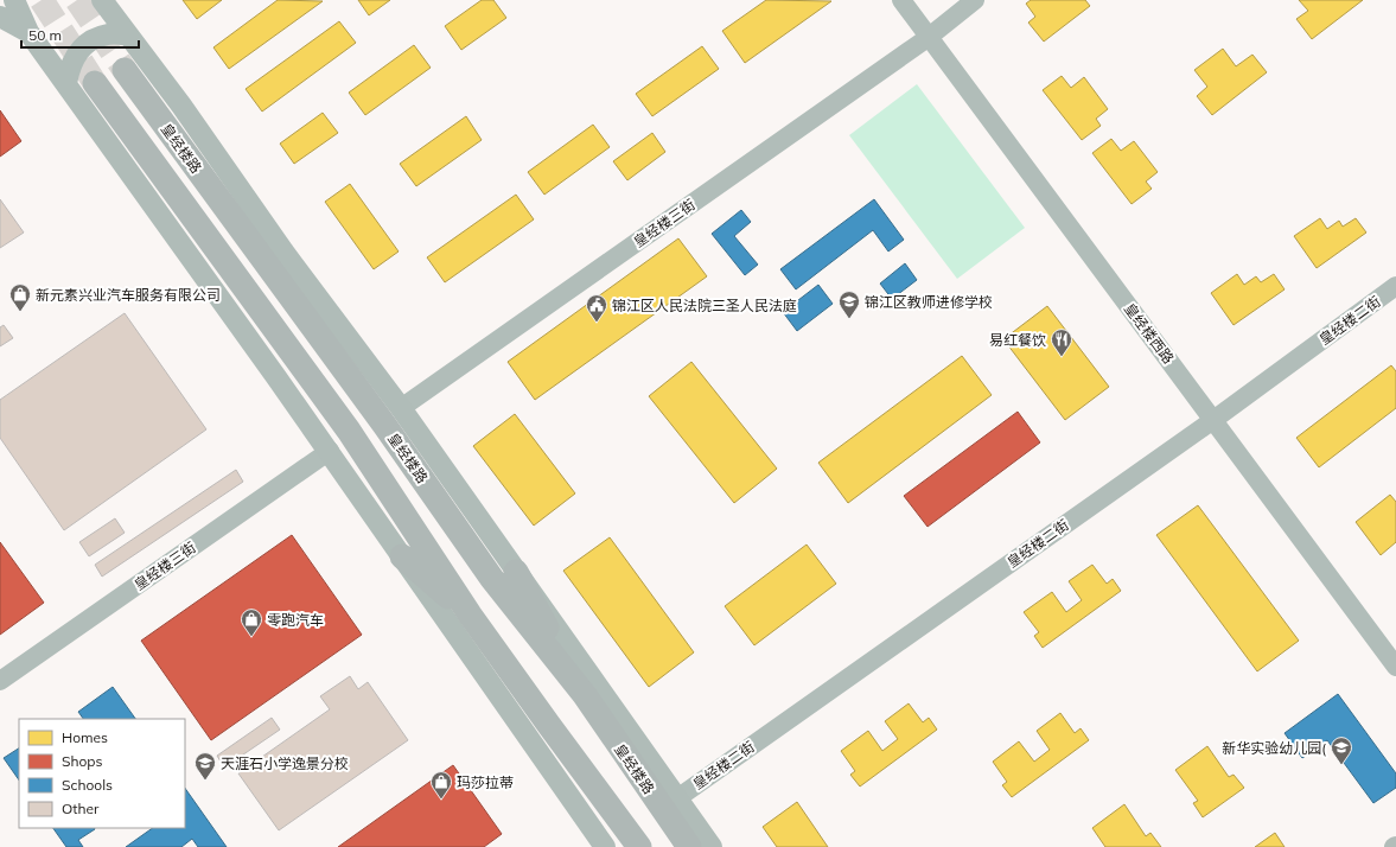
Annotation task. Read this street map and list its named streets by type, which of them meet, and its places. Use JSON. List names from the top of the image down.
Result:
{
  "streets": {
    "highway": ["皇经楼路"],
    "street": ["皇经楼三街", "皇经楼二街", "皇经楼西路"]
  },
  "crossings": [
    ["皇经楼三街", "皇经楼西路"],
    ["皇经楼二街", "皇经楼西路"]
  ],
  "places": {
    "shop": ["新元素兴业汽车服务有限公司", "零跑汽车", "玛莎拉蒂"],
    "school or university": ["锦江区教师进修学校", "新华实验幼儿园(", "天涯石小学逸景分校"],
    "public building": ["锦江区人民法院三圣人民法庭"],
    "restaurant": ["易红餐饮"]
  },
  "legend": [
    "Homes",
    "Shops",
    "Schools",
    "Other"
  ],
  "scale_bar": "50 m"
}
